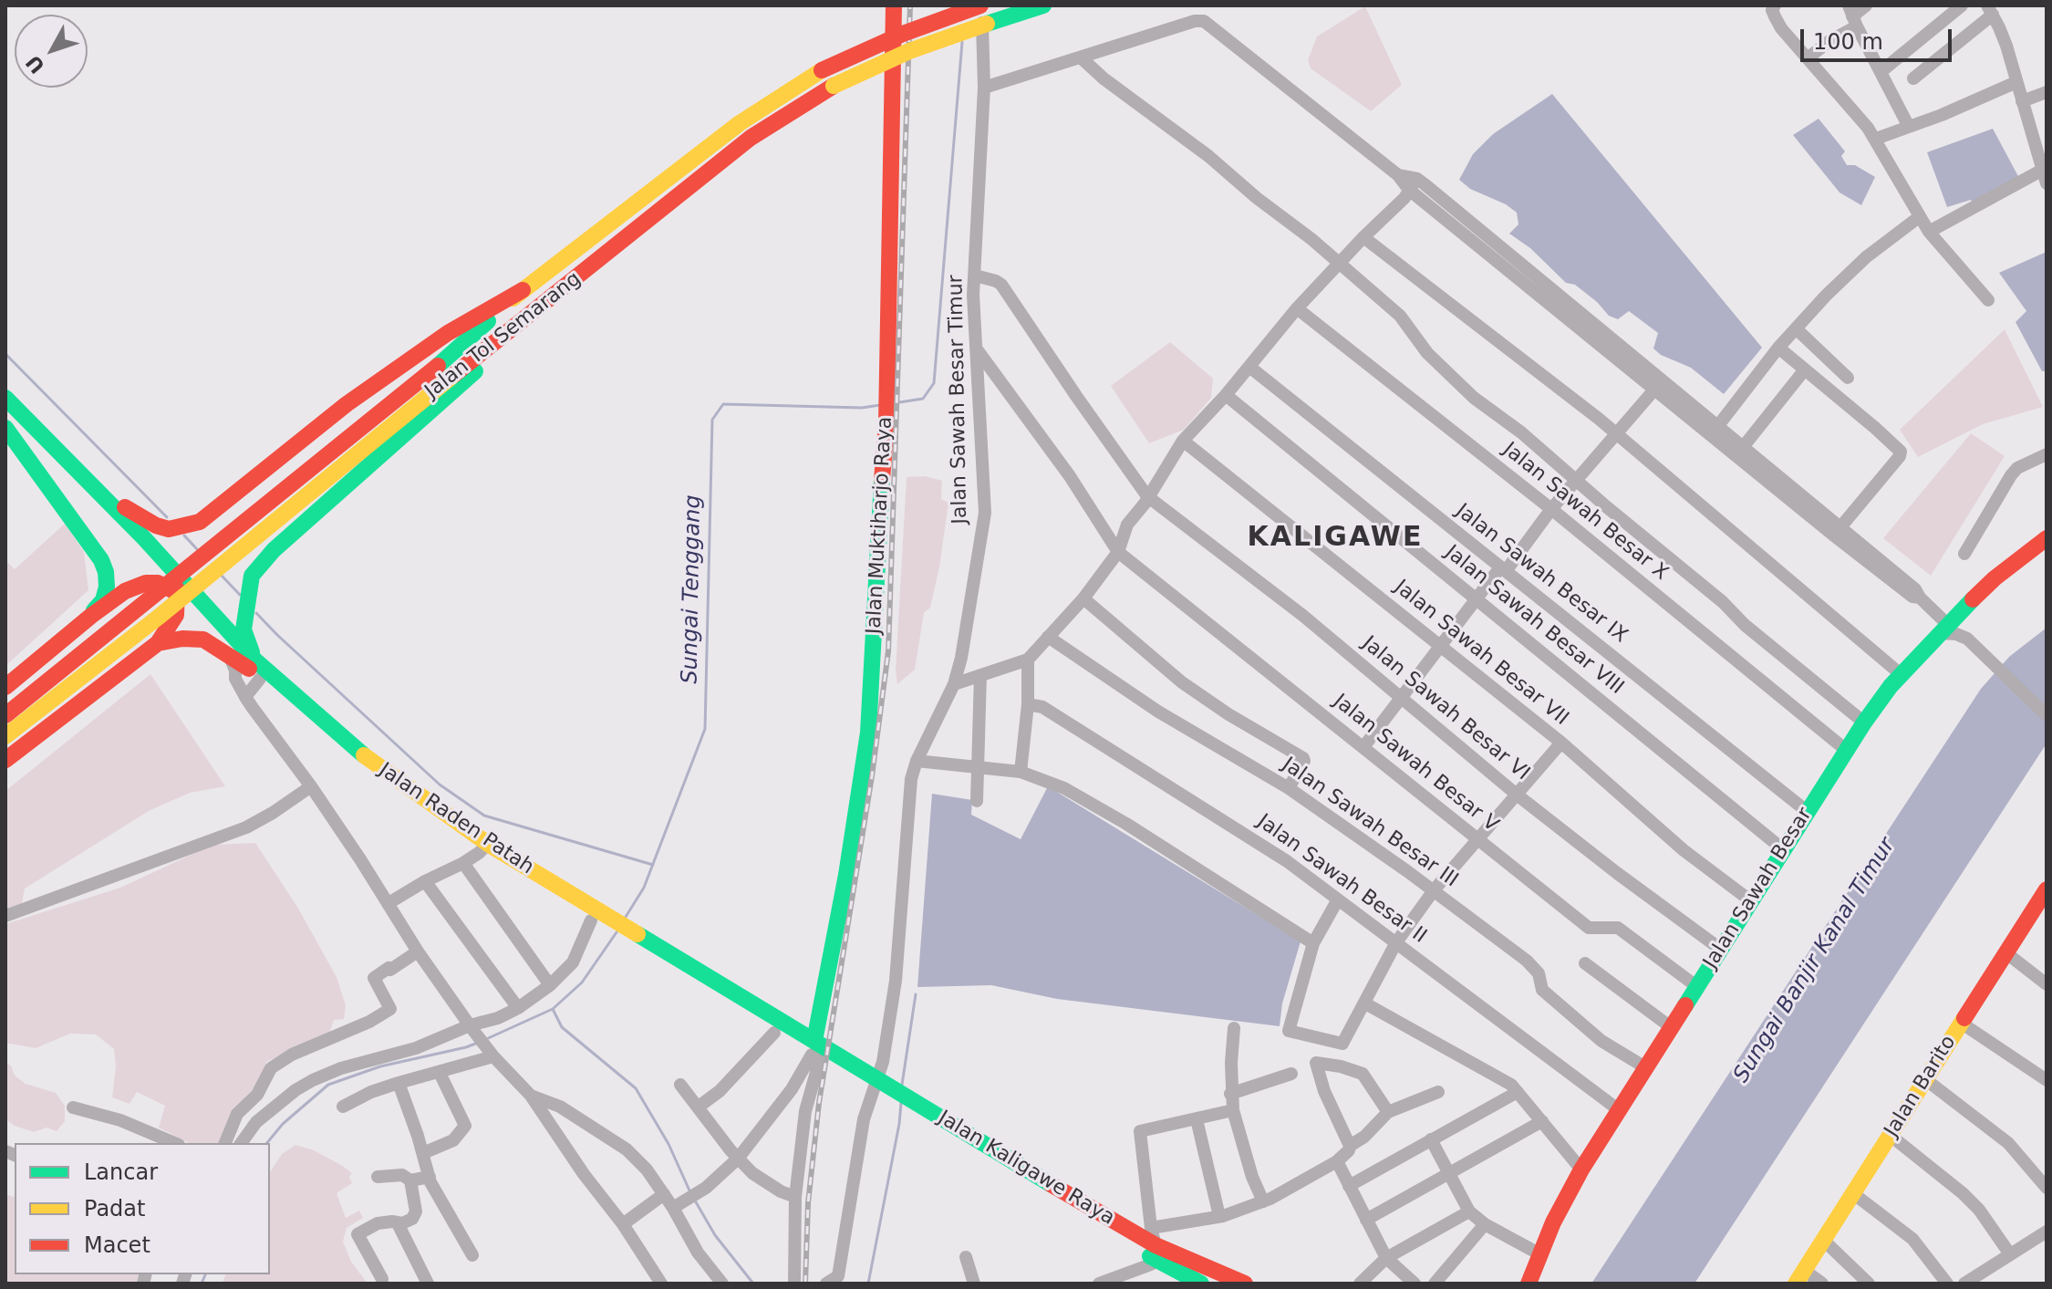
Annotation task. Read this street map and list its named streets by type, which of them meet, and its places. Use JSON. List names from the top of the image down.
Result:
{
  "streets": {
    "main road": [
      "Jalan Tol Semarang",
      "Jalan Muktiharjo Raya",
      "Jalan Raden Patah",
      "Jalan Sawah Besar",
      "Jalan Barito",
      "Jalan Kaligawe Raya"
    ],
    "street": [
      "Jalan Sawah Besar Timur",
      "Jalan Sawah Besar X",
      "Jalan Sawah Besar IX",
      "Jalan Sawah Besar VIII",
      "Jalan Sawah Besar VII",
      "Jalan Sawah Besar VI",
      "Jalan Sawah Besar V",
      "Jalan Sawah Besar III",
      "Jalan Sawah Besar II"
    ]
  },
  "crossings": [
    ["Jalan Tol Semarang", "Jalan Sawah Besar Timur"],
    ["Jalan Sawah Besar Timur", "Jalan Sawah Besar VI"],
    ["Jalan Sawah Besar Timur", "Jalan Sawah Besar V"],
    ["Jalan Sawah Besar Timur", "Jalan Kaligawe Raya"],
    ["Jalan Sawah Besar X", "Jalan Sawah Besar"],
    ["Jalan Muktiharjo Raya", "Jalan Raden Patah"],
    ["Jalan Muktiharjo Raya", "Jalan Kaligawe Raya"],
    ["Jalan Sawah Besar IX", "Jalan Sawah Besar"],
    ["Jalan Sawah Besar VIII", "Jalan Sawah Besar"],
    ["Jalan Sawah Besar VII", "Jalan Sawah Besar"],
    ["Jalan Sawah Besar VI", "Jalan Sawah Besar"],
    ["Jalan Sawah Besar V", "Jalan Sawah Besar"],
    ["Jalan Raden Patah", "Jalan Kaligawe Raya"],
    ["Jalan Sawah Besar III", "Jalan Sawah Besar"],
    ["Jalan Sawah Besar II", "Jalan Sawah Besar"]
  ],
  "districts": ["KALIGAWE"],
  "water": ["Sungai Tenggang", "Sungai Banjir Kanal Timur"],
  "legend": ["Lancar", "Padat", "Macet"],
  "scale_bar": "100 m",
  "north": "bottom left"
}
